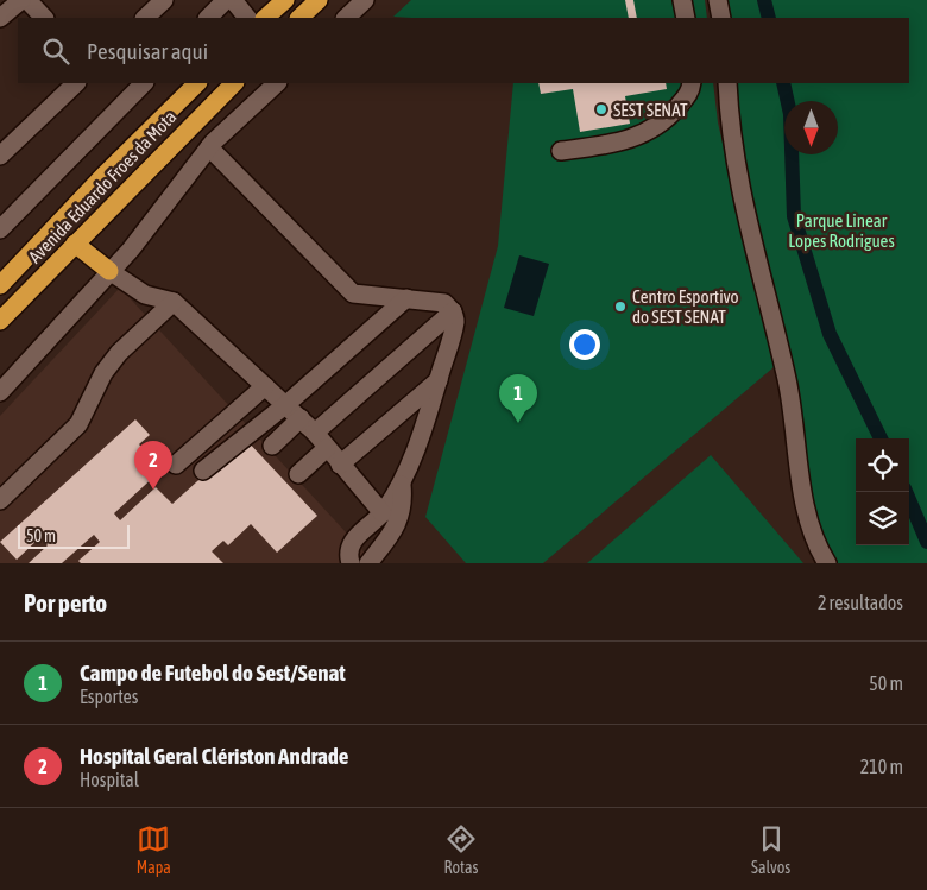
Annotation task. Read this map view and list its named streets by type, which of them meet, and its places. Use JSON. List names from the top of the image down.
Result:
{
  "streets": {
    "highway": ["Avenida Eduardo Froes da Mota"]
  },
  "parks": ["Parque Linear Lopes Rodrigues"],
  "places": ["SEST SENAT", "Centro Esportivo do SEST SENAT"],
  "scale_bar": "50 m",
  "north": "bottom",
  "page": {
    "search": "Pesquisar aqui",
    "pins": ["1", "2"],
    "scale": "50 m",
    "heading": ["Por perto", "2 resultados"],
    "list": [
      {
        "mark": "1",
        "name": "Campo de Futebol do Sest/Senat",
        "note": "Esportes",
        "value": "50 m"
      },
      {
        "mark": "2",
        "name": "Hospital Geral Clériston Andrade",
        "note": "Hospital",
        "value": "210 m"
      }
    ],
    "nav": ["Mapa", "Rotas", "Salvos"]
  }
}
